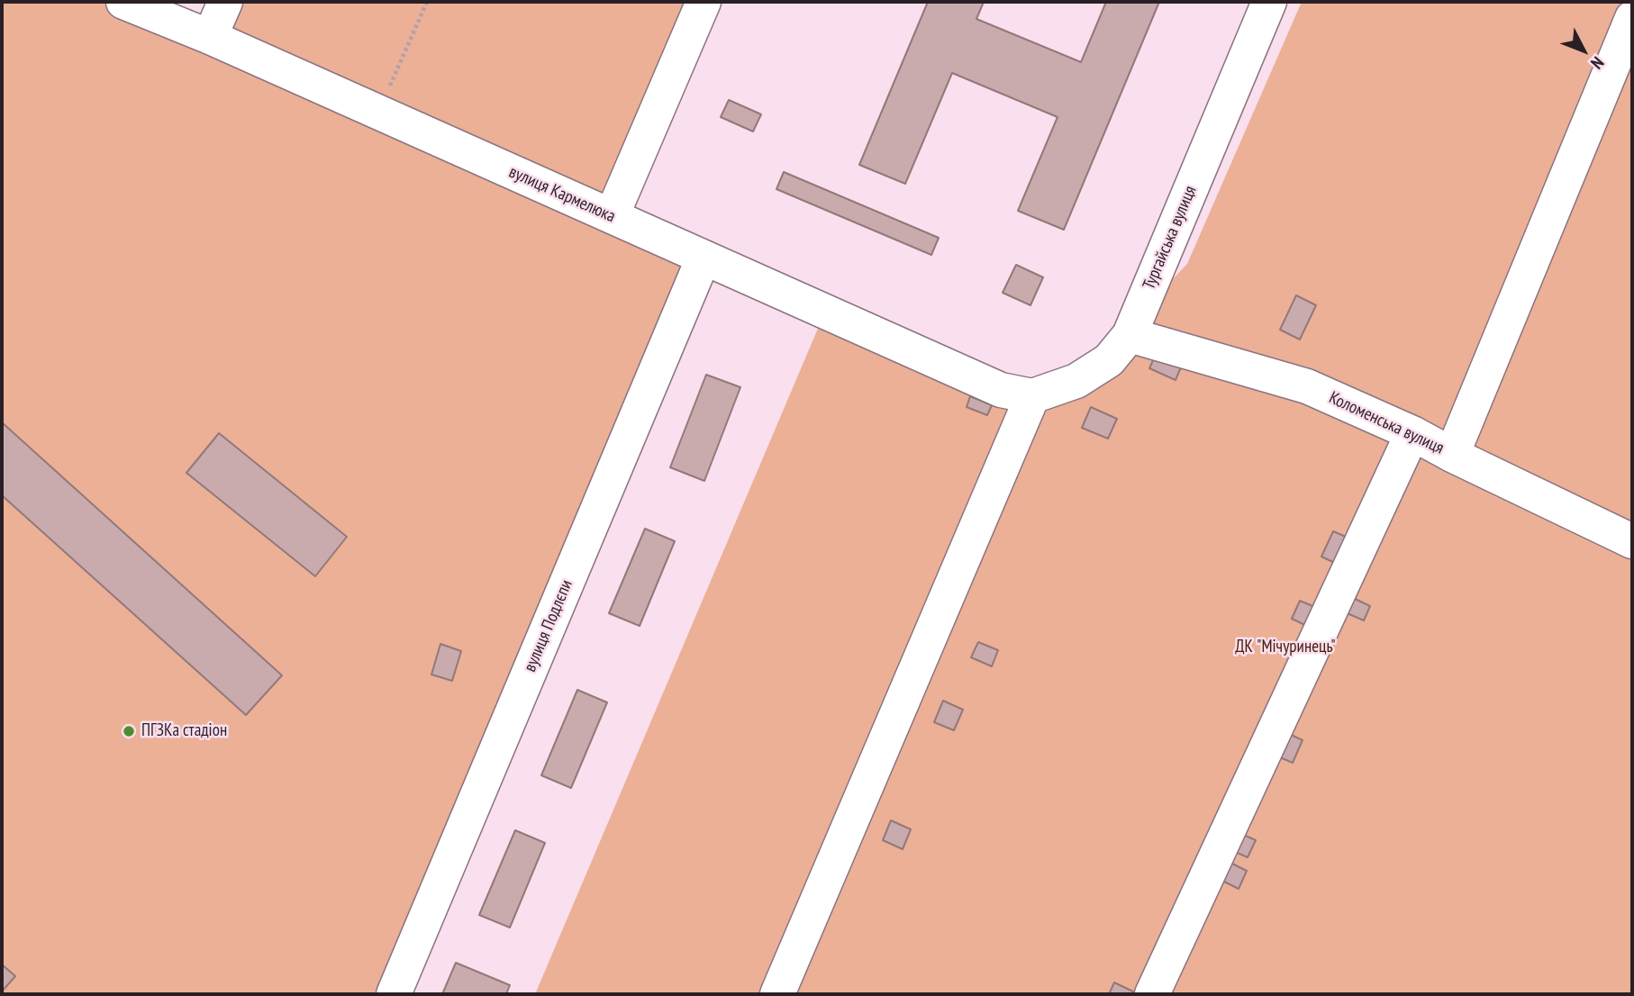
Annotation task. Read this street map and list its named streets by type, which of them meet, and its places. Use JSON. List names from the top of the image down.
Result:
{
  "streets": {
    "street": [
      "вулиця Кармелюка",
      "Тургайська вулиця",
      "Коломенська вулиця",
      "вулиця Подлєпи"
    ]
  },
  "crossings": [
    ["вулиця Кармелюка", "Тургайська вулиця"],
    ["вулиця Кармелюка", "вулиця Подлєпи"],
    ["Тургайська вулиця", "Коломенська вулиця"]
  ],
  "parks": ["ДК \"Мічуринець\""],
  "places": ["ПГЗКа стадіон"],
  "north": "bottom right"
}
